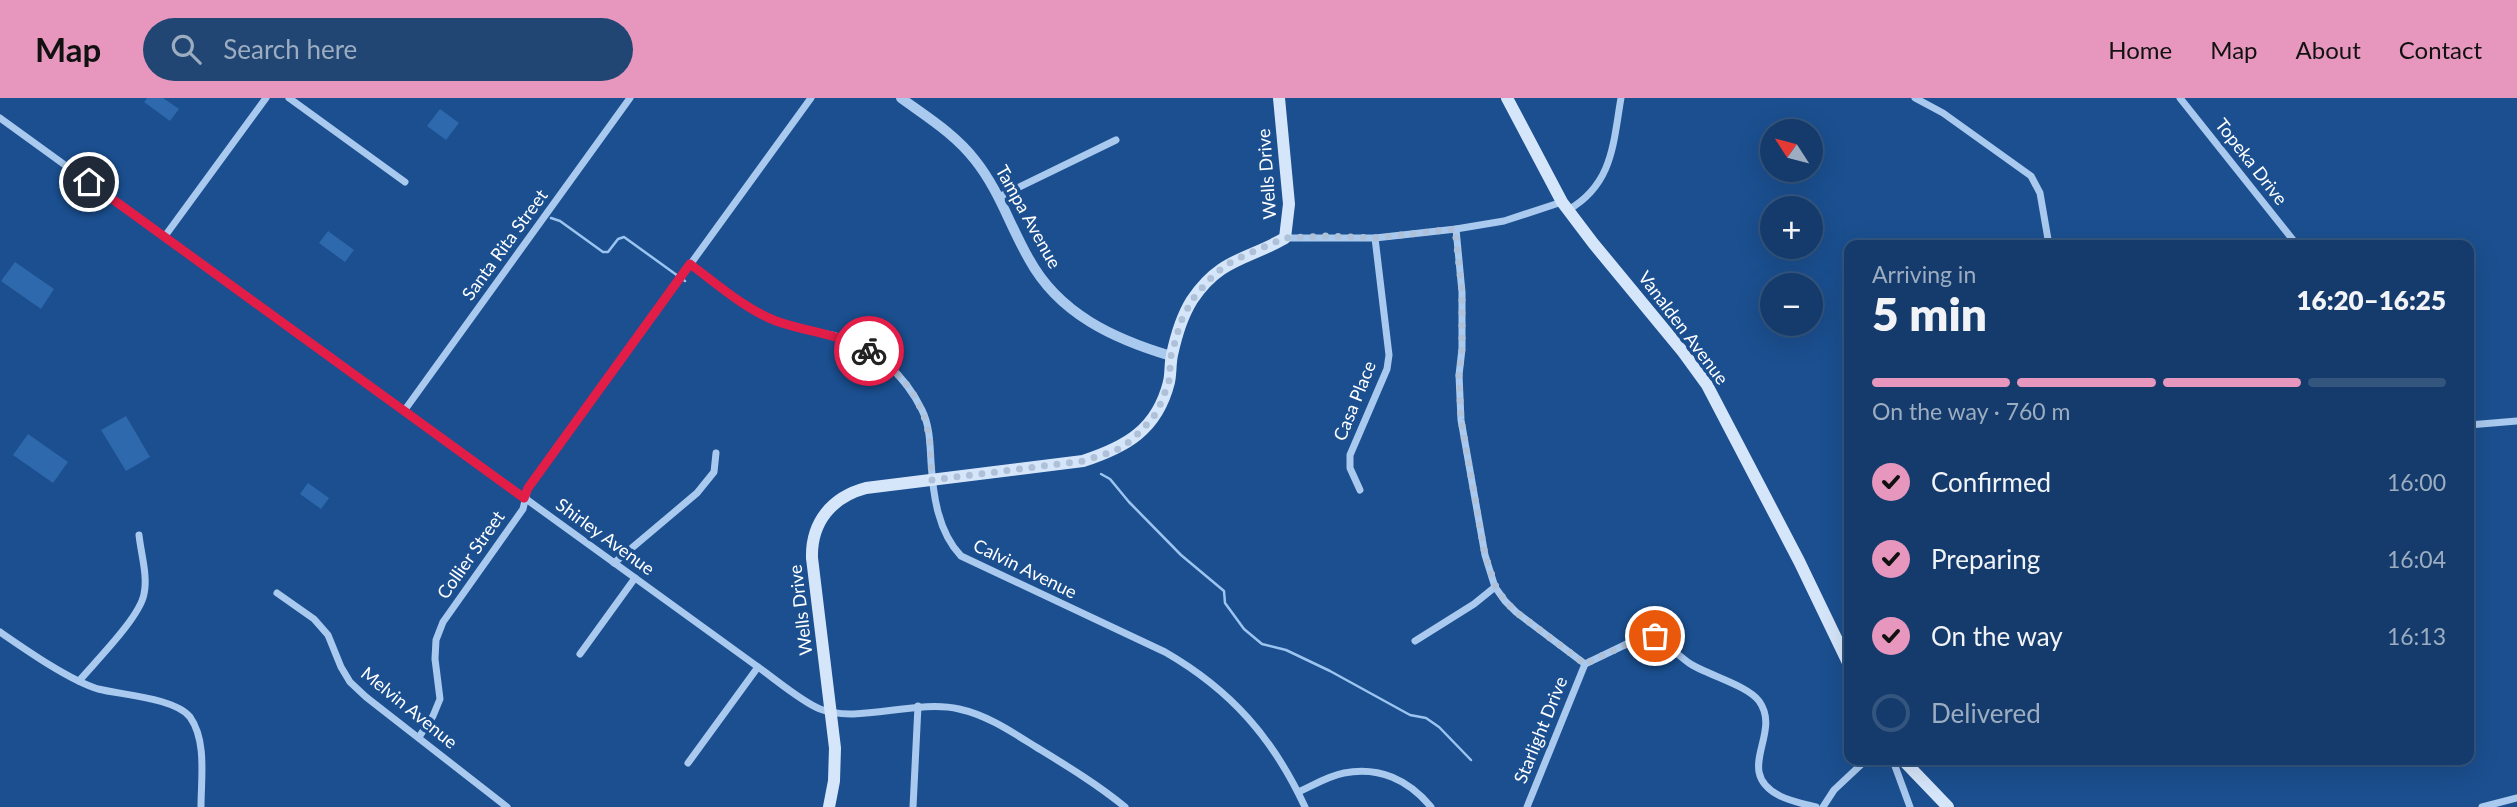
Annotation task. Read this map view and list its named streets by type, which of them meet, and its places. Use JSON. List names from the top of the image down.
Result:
{
  "streets": {
    "main road": ["Wells Drive", "Vanalden Avenue"],
    "street": [
      "Topeka Drive",
      "Tampa Avenue",
      "Santa Rita Street",
      "Casa Place",
      "Shirley Avenue",
      "Collier Street",
      "Calvin Avenue",
      "Melvin Avenue",
      "Starlight Drive"
    ]
  },
  "crossings": [
    ["Wells Drive", "Tampa Avenue"],
    ["Wells Drive", "Shirley Avenue"],
    ["Wells Drive", "Calvin Avenue"],
    ["Santa Rita Street", "Shirley Avenue"],
    ["Shirley Avenue", "Collier Street"],
    ["Collier Street", "Calvin Avenue"],
    ["Collier Street", "Melvin Avenue"]
  ],
  "north": "top left",
  "page": {
    "header": "Map",
    "search": "Search here",
    "nav": [
      "Home",
      "Map",
      "About",
      "Contact"
    ],
    "map_buttons": ["+", "−"],
    "heading": ["5 min", "Arriving in", "16:20–16:25"],
    "bar": "On the way · 760 m",
    "list": [
      ["Confirmed", "16:00"],
      ["Preparing", "16:04"],
      ["On the way", "16:13"],
      "Delivered"
    ]
  }
}
